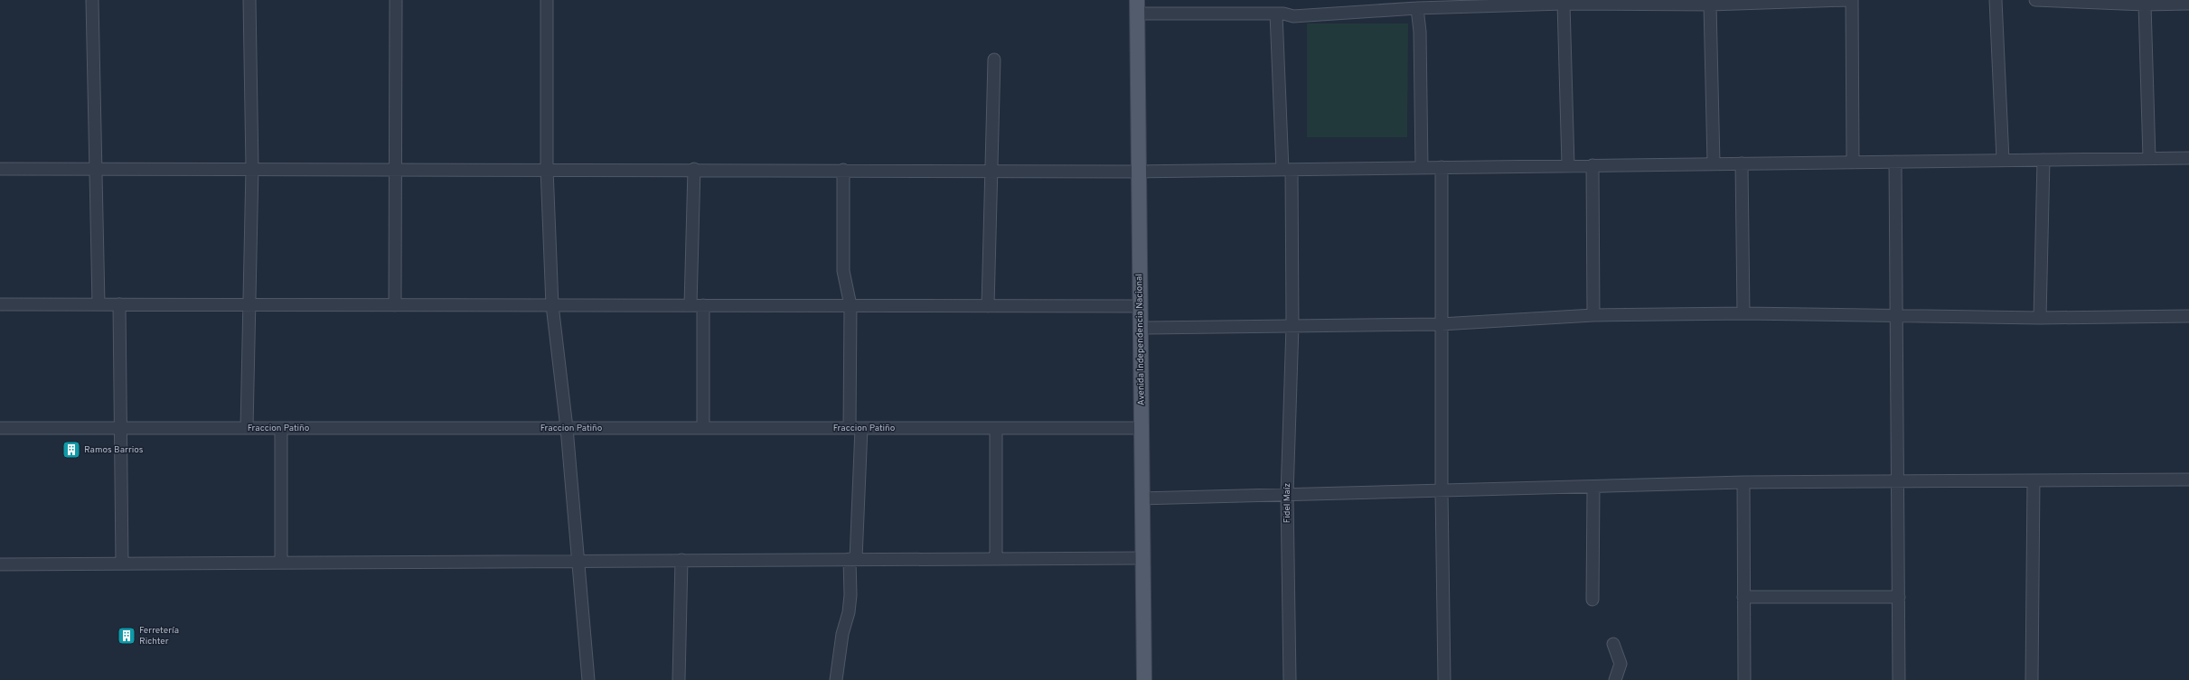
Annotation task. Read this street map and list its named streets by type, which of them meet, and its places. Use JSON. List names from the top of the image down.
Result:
{
  "streets": {
    "main road": ["Avenida Independencia Nacional"],
    "street": ["Fraccion Patiño", "Fidel Maíz"]
  },
  "crossings": [
    ["Avenida Independencia Nacional", "Fraccion Patiño"]
  ],
  "places": {
    "building": ["Ramos Barrios", "Ferretería Richter"]
  }
}
